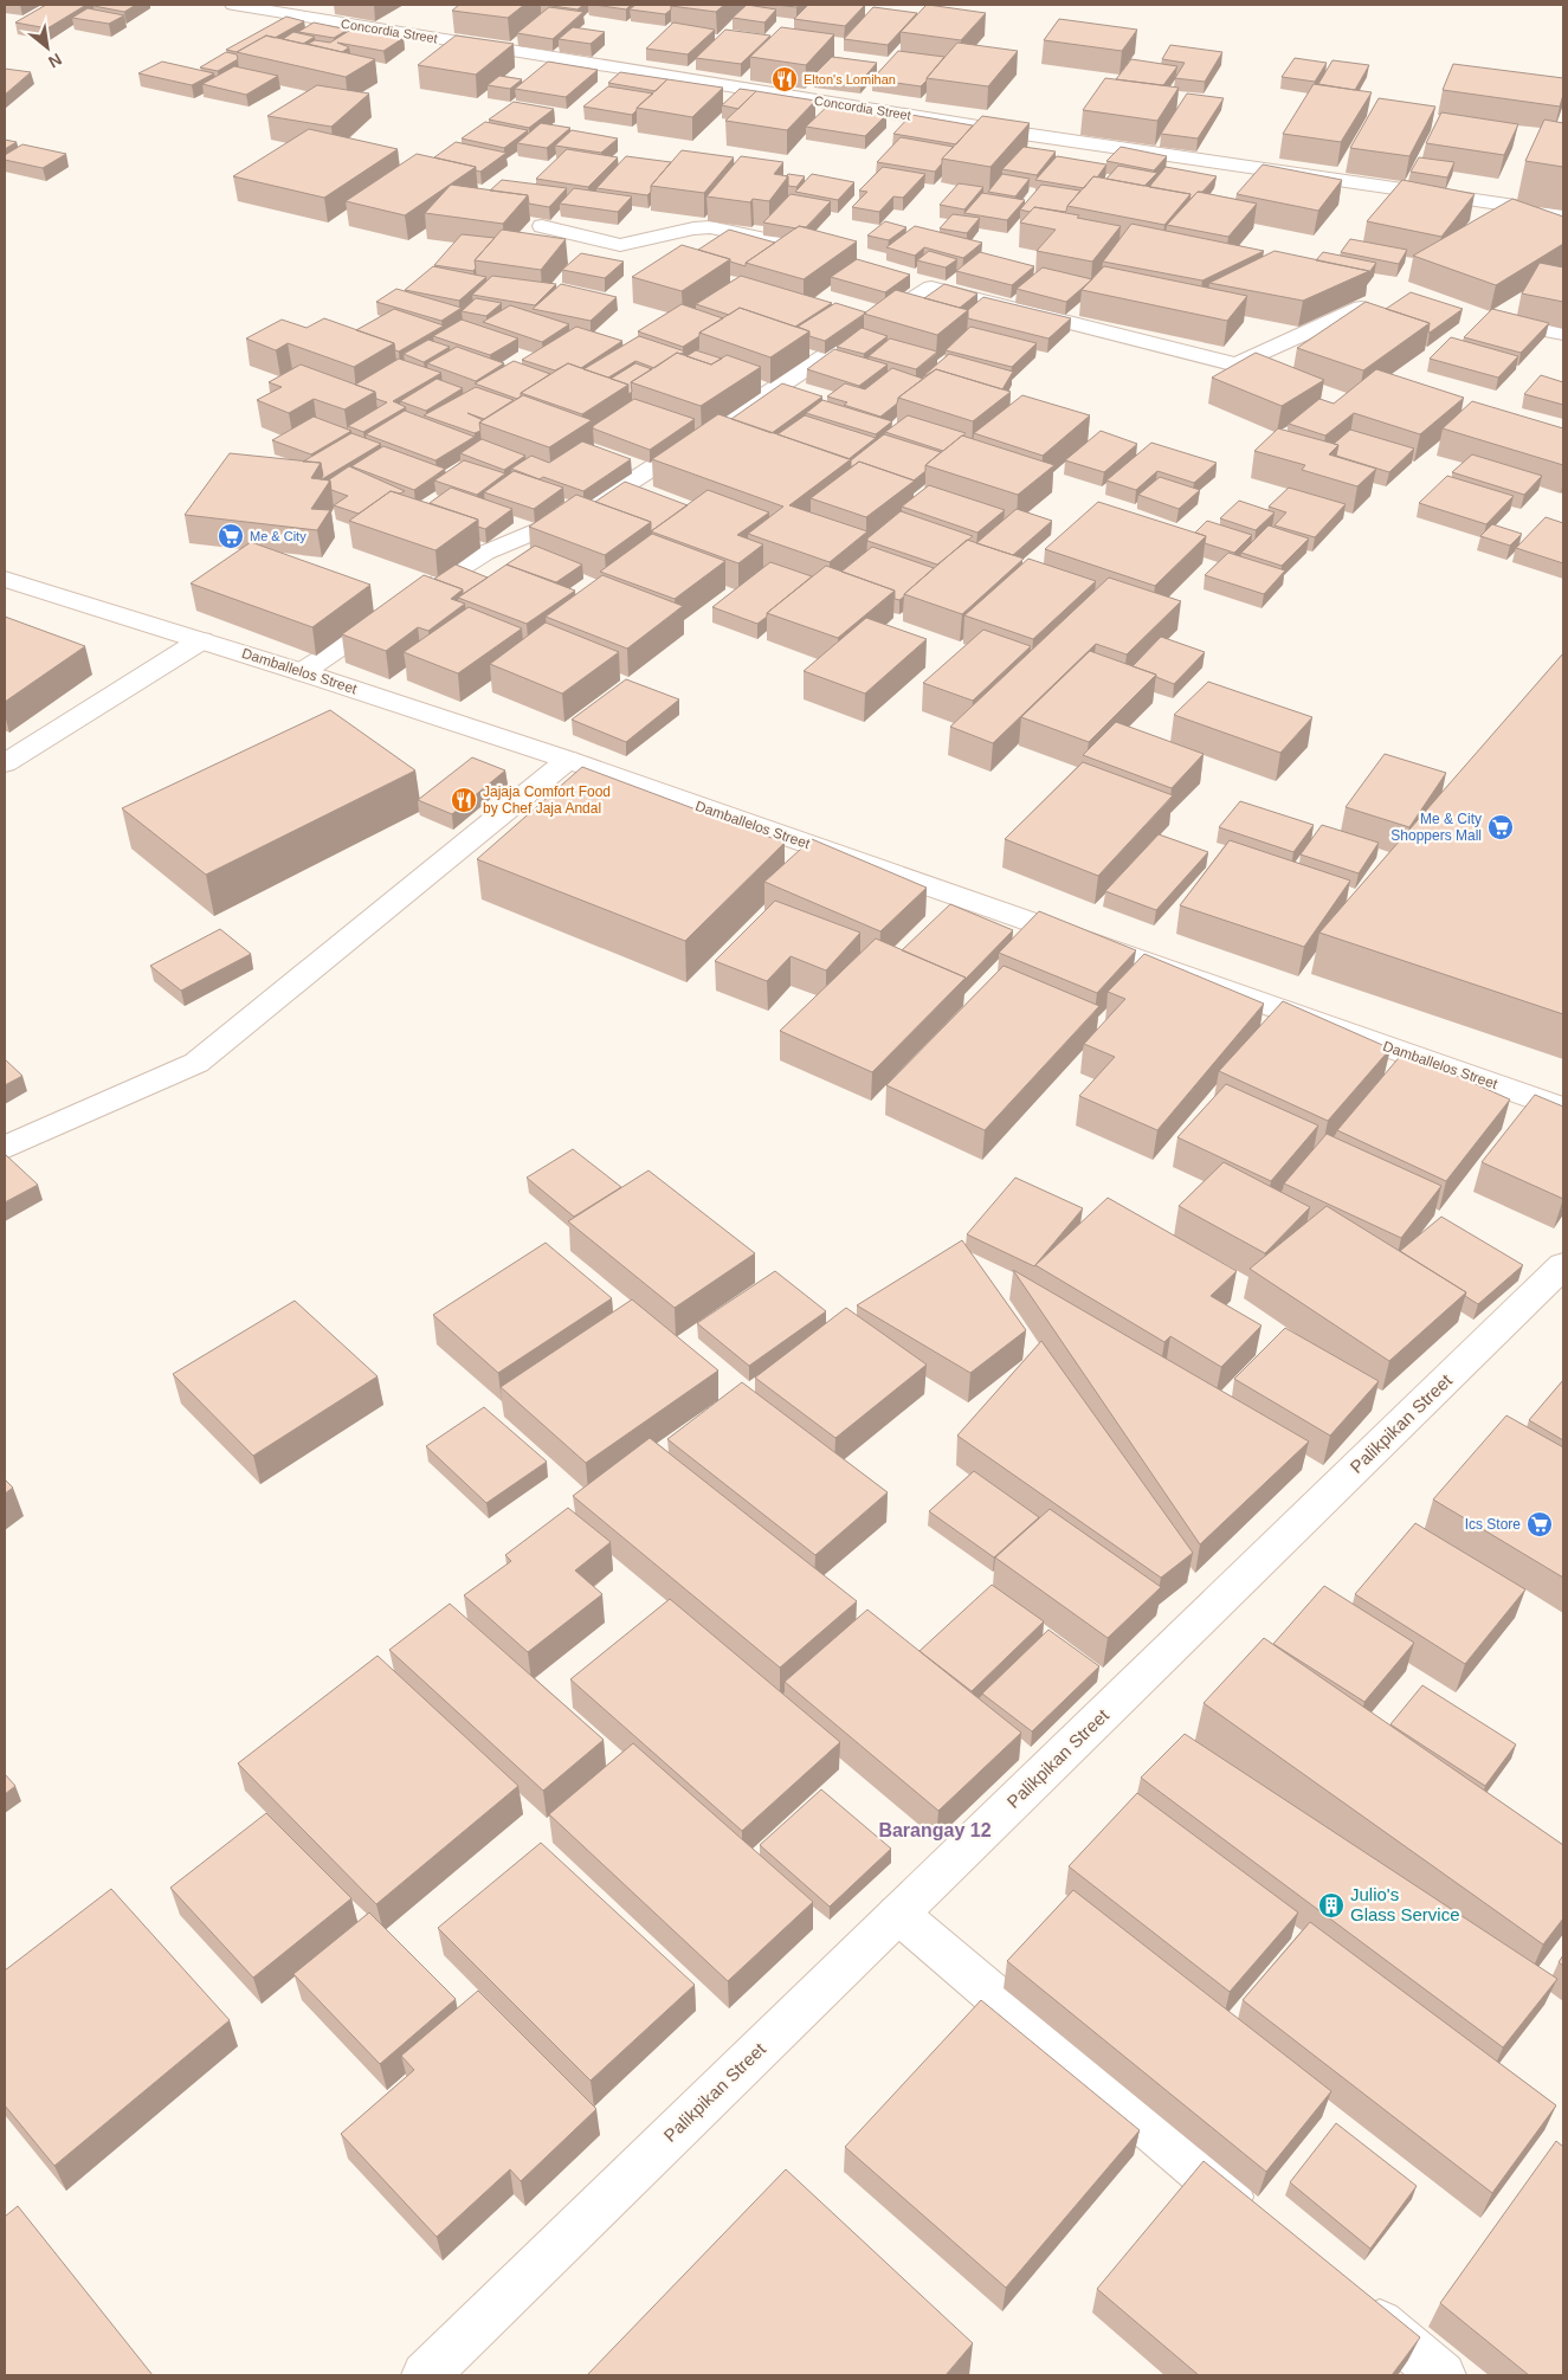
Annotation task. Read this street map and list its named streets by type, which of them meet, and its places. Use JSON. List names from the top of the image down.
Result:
{
  "streets": {
    "street": ["Concordia Street", "Damballelos Street", "Palikpikan Street"]
  },
  "districts": ["Barangay 12"],
  "places": {
    "restaurant": ["Elton's Lomihan", "Jajaja Comfort Food by Chef Jaja Andal"],
    "supermarket": ["Me & City", "Me & City Shoppers Mall", "Ics Store"],
    "building": ["Julio's Glass Service"]
  },
  "north": "bottom right"
}
